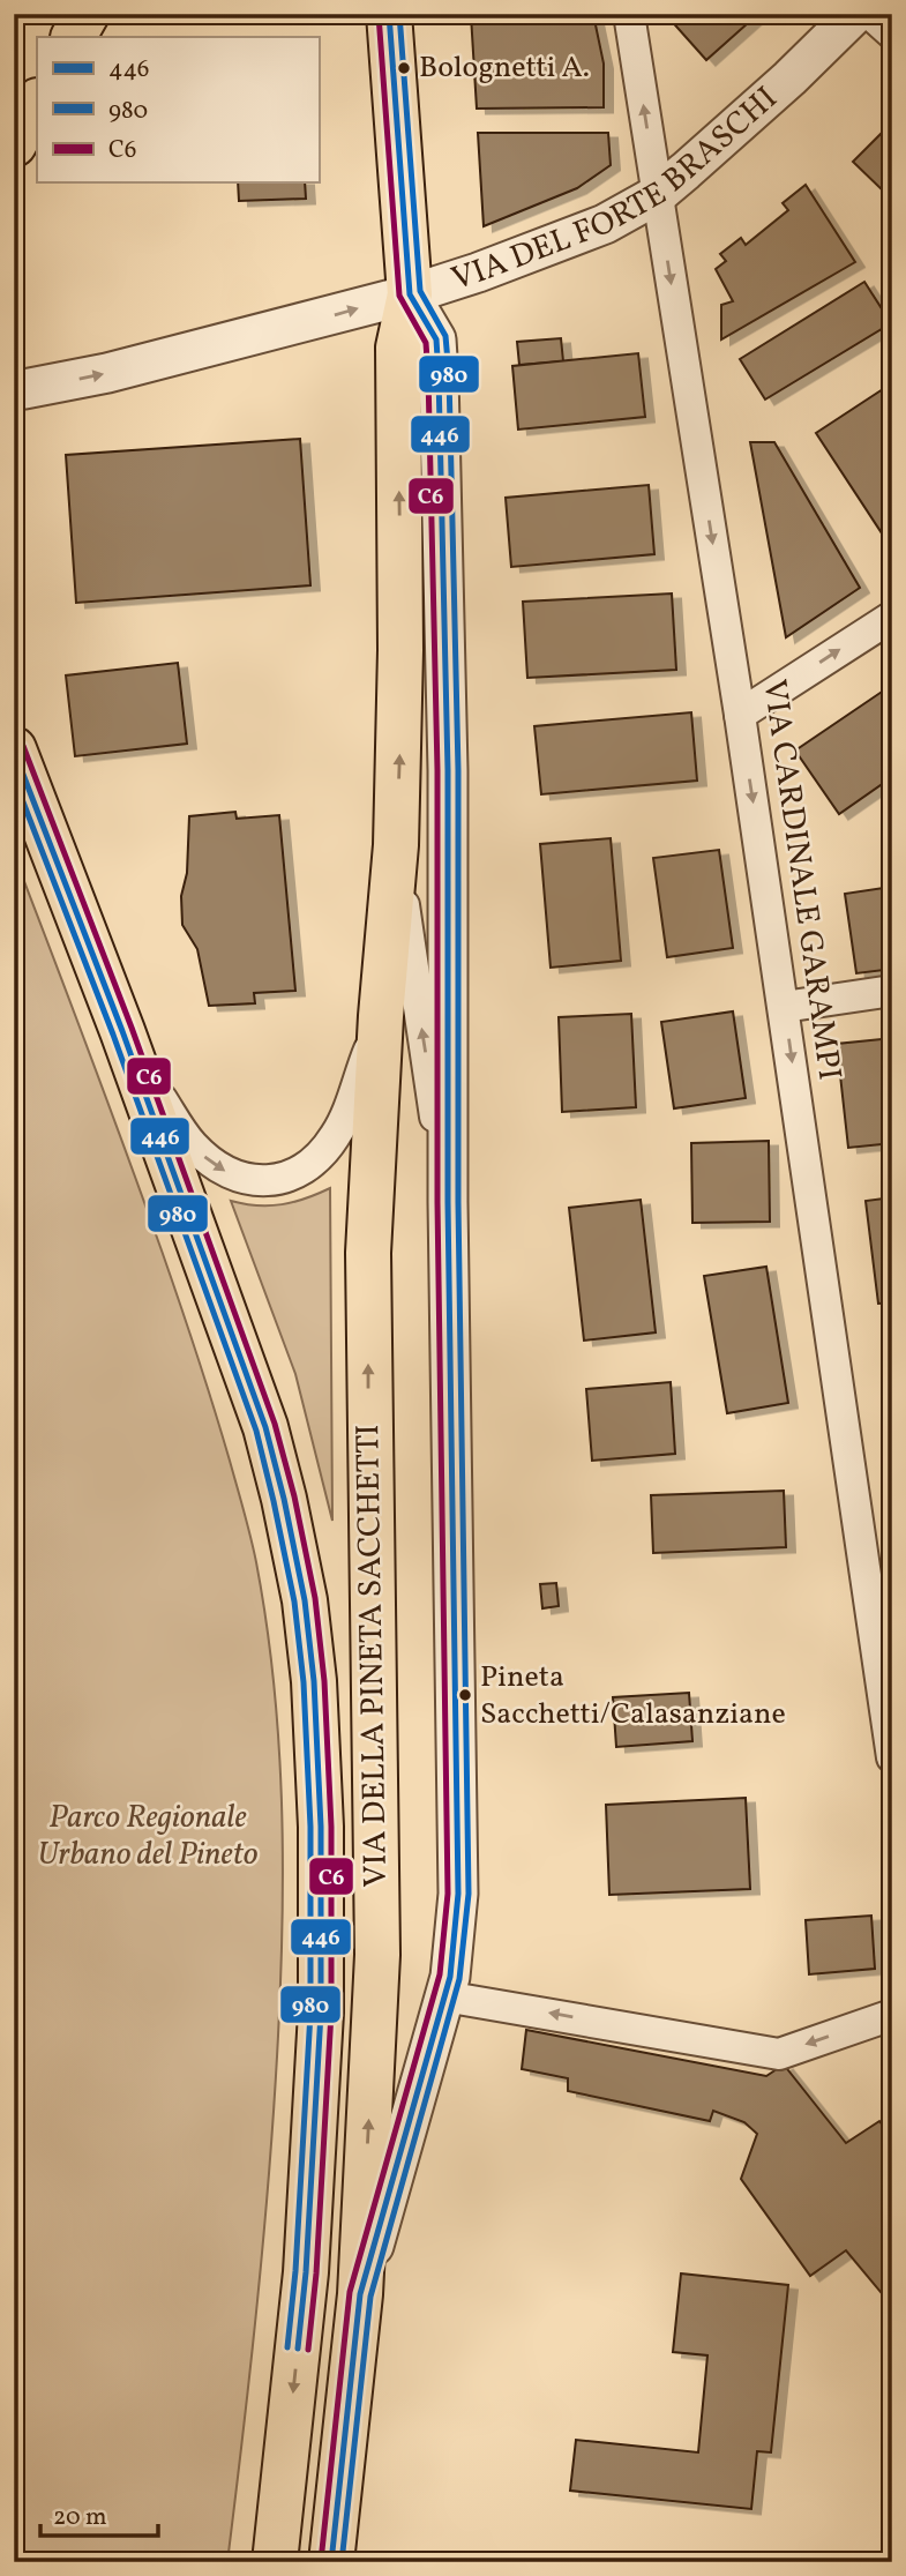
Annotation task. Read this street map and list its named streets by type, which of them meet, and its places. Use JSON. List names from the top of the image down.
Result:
{
  "streets": {
    "main road": ["VIA DELLA PINETA SACCHETTI"],
    "street": ["VIA DEL FORTE BRASCHI", "VIA CARDINALE GARAMPI"]
  },
  "crossings": [
    ["VIA DEL FORTE BRASCHI", "VIA CARDINALE GARAMPI"],
    ["VIA DEL FORTE BRASCHI", "VIA DELLA PINETA SACCHETTI"]
  ],
  "one_way": ["VIA DEL FORTE BRASCHI"],
  "parks": ["Parco Regionale Urbano del Pineto"],
  "places": ["Bolognetti A.", "Pineta Sacchetti/Calasanziane"],
  "lines": ["transit line 446", "transit line 980", "transit line C6"],
  "legend": ["446", "980", "C6"],
  "scale_bar": "20 m"
}
